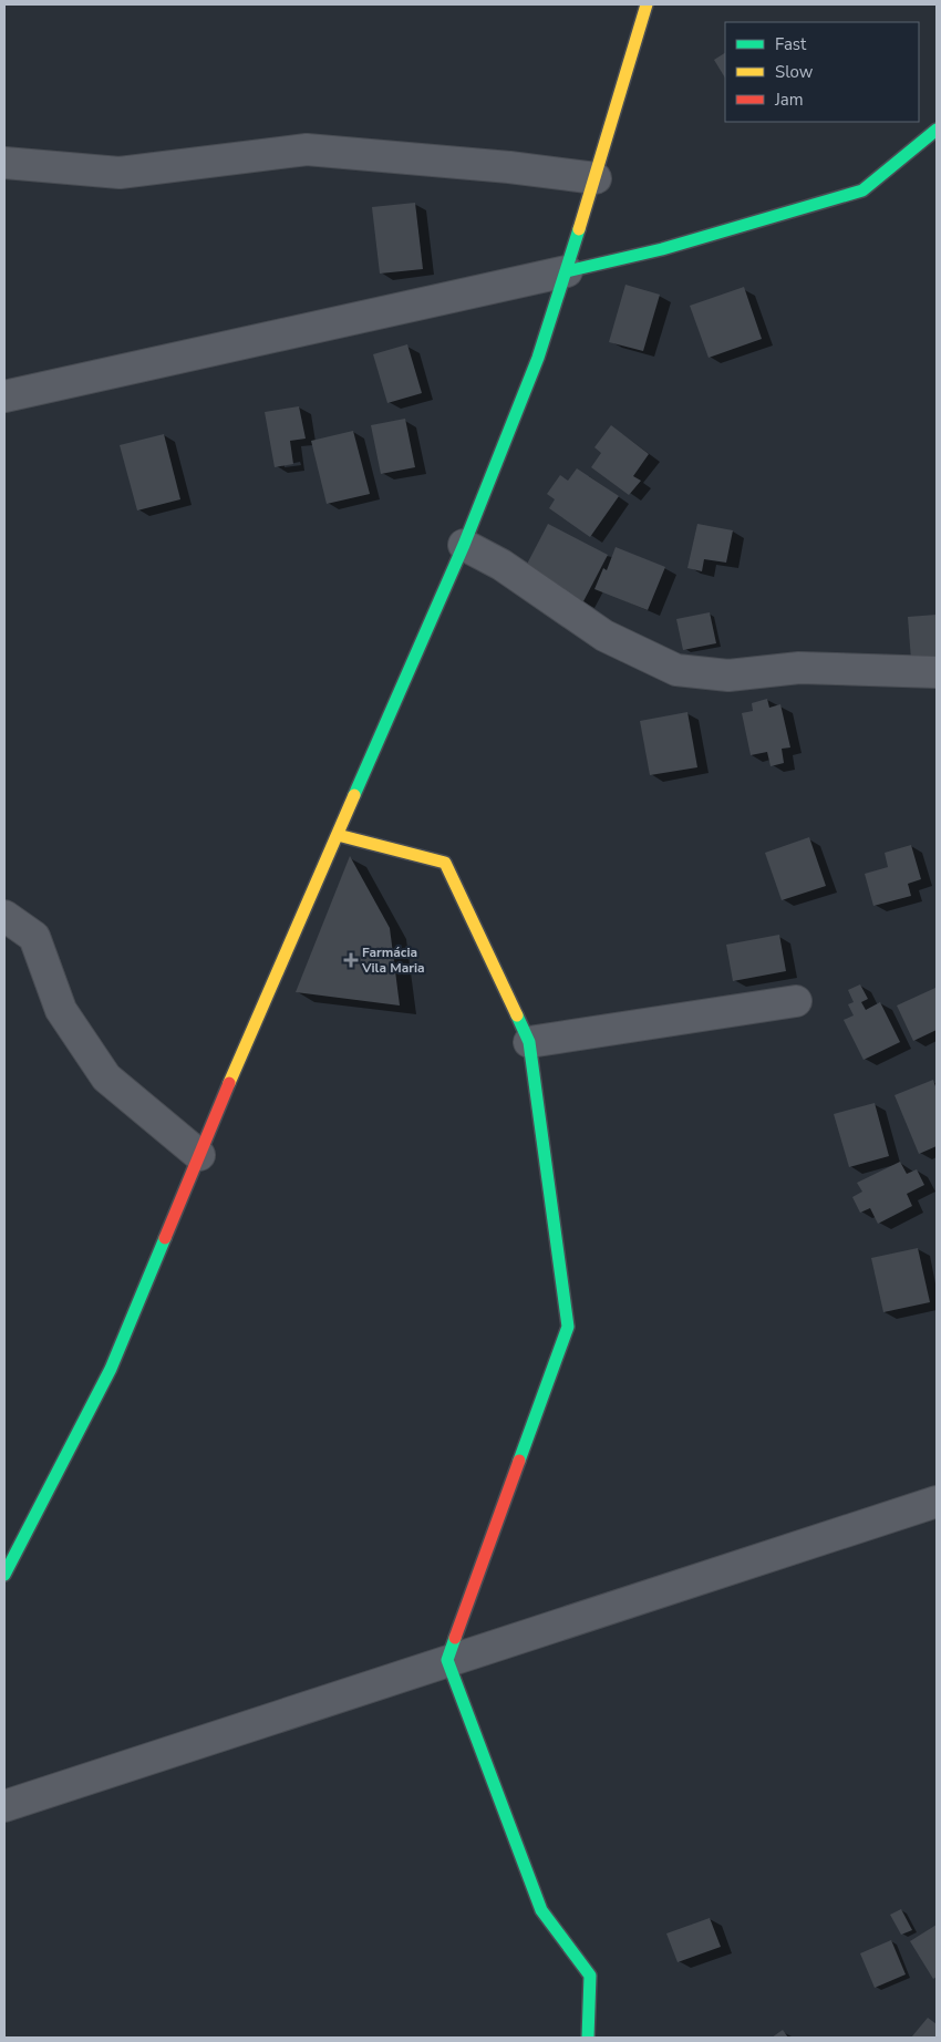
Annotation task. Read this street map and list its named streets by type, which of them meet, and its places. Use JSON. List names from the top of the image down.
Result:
{
  "places": {
    "health": ["Farmácia Vila Maria"]
  },
  "legend": ["Fast", "Slow", "Jam"]
}
